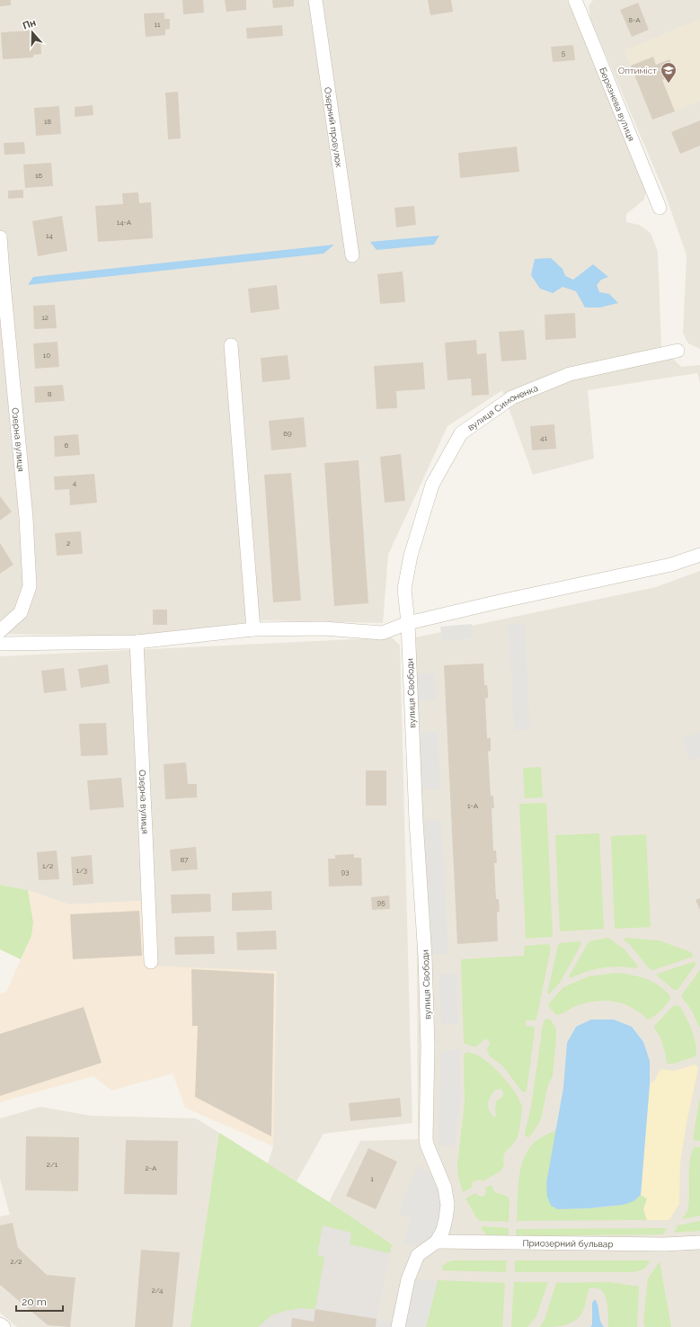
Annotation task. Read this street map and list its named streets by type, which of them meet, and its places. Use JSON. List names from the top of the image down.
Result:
{
  "streets": {
    "street": [
      "Березнева вулиця",
      "Озерний провулок",
      "вулиця Симоненка",
      "Озерна вулиця",
      "вулиця Свободи",
      "Приозерний бульвар"
    ]
  },
  "crossings": [
    ["вулиця Симоненка", "вулиця Свободи"],
    ["вулиця Свободи", "Приозерний бульвар"]
  ],
  "places": {
    "school or university": ["Оптиміст"]
  },
  "house_numbers": [
    "8-А",
    "11",
    "5",
    "18",
    "16",
    "14-А",
    "14",
    "12",
    "10",
    "8",
    "69",
    "41",
    "6",
    "4",
    "2",
    "1-А",
    "87",
    "1/2",
    "1/3",
    "93",
    "95",
    "2/1",
    "2-А",
    "1",
    "2/2",
    "2/4"
  ],
  "scale_bar": "20 m",
  "north": "top"
}
